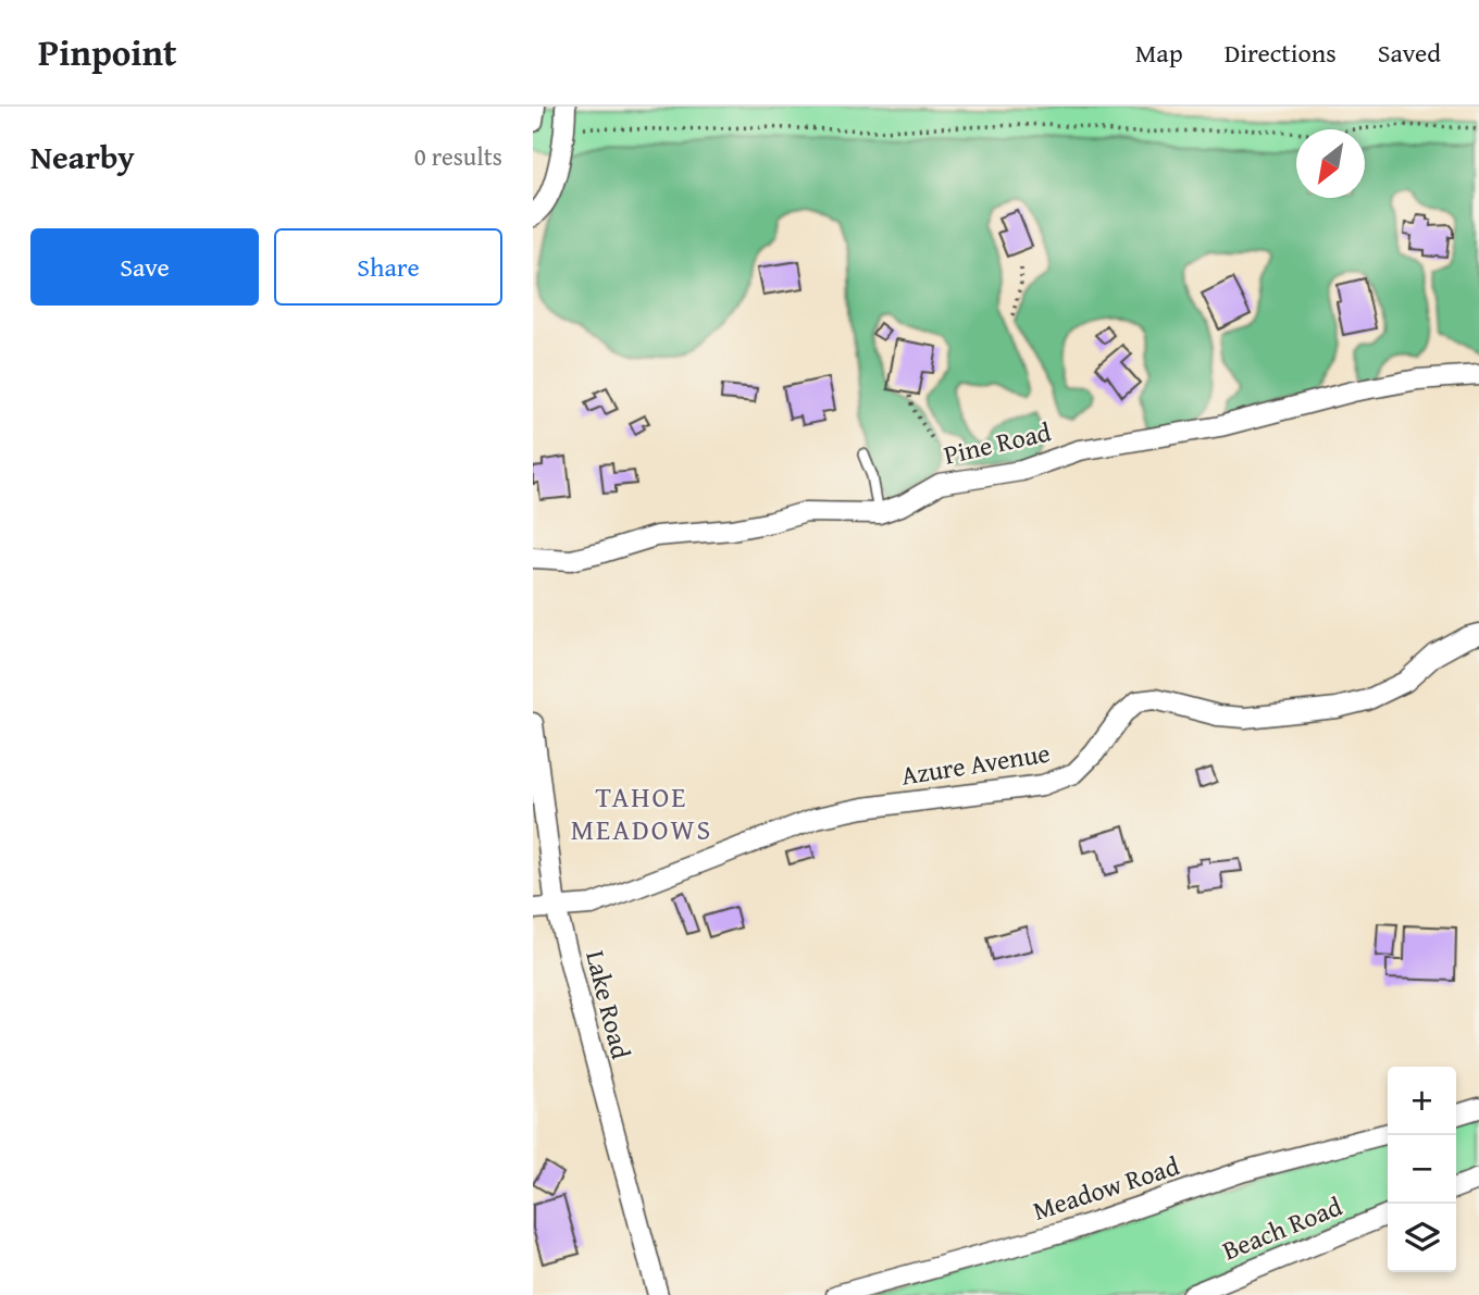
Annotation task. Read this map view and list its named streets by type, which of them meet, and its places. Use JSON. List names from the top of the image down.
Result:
{
  "streets": {
    "street": [
      "Pine Road",
      "Azure Avenue",
      "Lake Road",
      "Meadow Road",
      "Beach Road"
    ]
  },
  "crossings": [
    ["Azure Avenue", "Lake Road"]
  ],
  "districts": ["TAHOE MEADOWS"],
  "north": "bottom left",
  "page": {
    "header": "Pinpoint",
    "nav": ["Map", "Directions", "Saved"],
    "heading": ["Nearby", "0 results"],
    "buttons": ["Save", "Share"],
    "map_buttons": ["+", "−"]
  }
}
